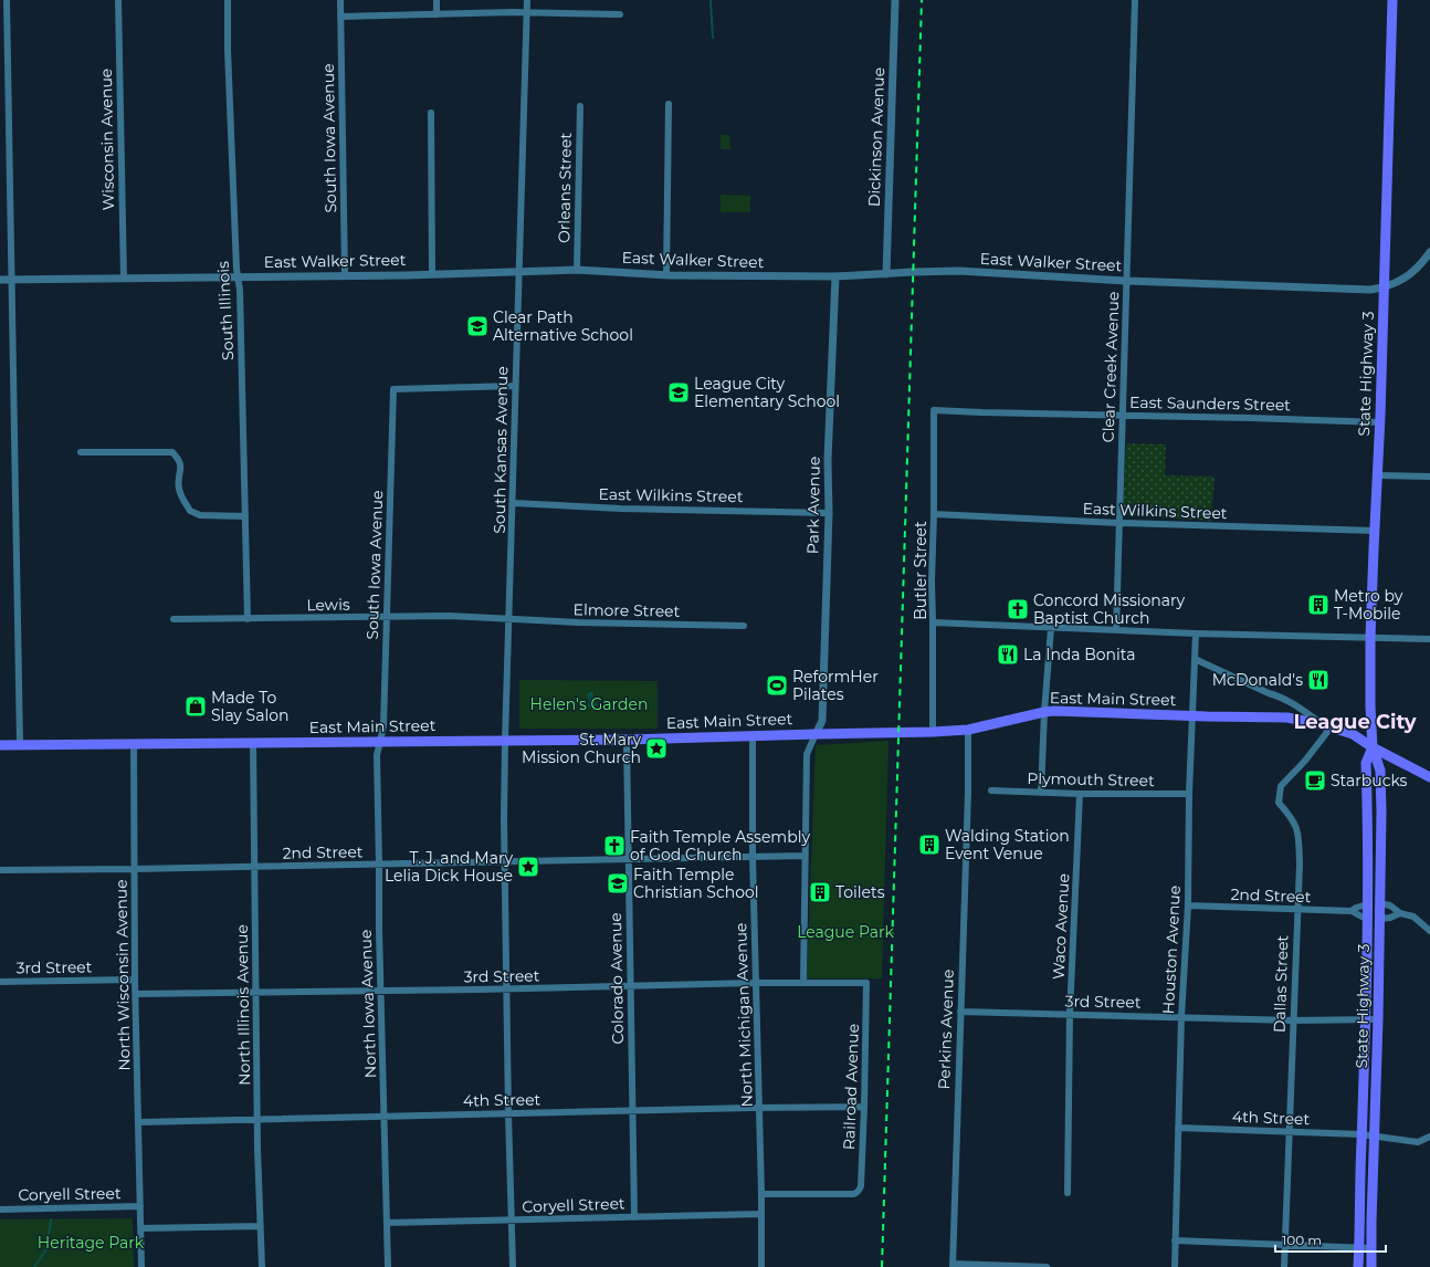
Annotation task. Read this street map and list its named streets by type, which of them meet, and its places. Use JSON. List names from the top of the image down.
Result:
{
  "streets": {
    "main road": ["State Highway 3", "East Main Street"],
    "street": [
      "Dickinson Avenue",
      "South Iowa Avenue",
      "Wisconsin Avenue",
      "Orleans Street",
      "East Walker Street",
      "South Illinois",
      "Clear Creek Avenue",
      "East Saunders Street",
      "South Kansas Avenue",
      "East Wilkins Street",
      "Park Avenue",
      "Butler Street",
      "Lewis",
      "Elmore Street",
      "Plymouth Street",
      "2nd Street",
      "Waco Avenue",
      "Houston Avenue",
      "3rd Street",
      "North Wisconsin Avenue",
      "Colorado Avenue",
      "Dallas Street",
      "North Iowa Avenue",
      "North Illinois Avenue",
      "North Michigan Avenue",
      "Perkins Avenue",
      "Railroad Avenue",
      "4th Street",
      "Coryell Street"
    ]
  },
  "crossings": [
    ["Dickinson Avenue", "East Walker Street"],
    ["South Iowa Avenue", "East Walker Street"],
    ["South Iowa Avenue", "South Kansas Avenue"],
    ["South Iowa Avenue", "Lewis"],
    ["South Iowa Avenue", "East Main Street"],
    ["South Iowa Avenue", "North Iowa Avenue"],
    ["Wisconsin Avenue", "East Walker Street"],
    ["Orleans Street", "East Walker Street"],
    ["East Walker Street", "South Illinois"],
    ["East Walker Street", "Clear Creek Avenue"],
    ["East Walker Street", "State Highway 3"],
    ["East Walker Street", "South Kansas Avenue"],
    ["East Walker Street", "Park Avenue"],
    ["South Illinois", "Lewis"],
    ["Clear Creek Avenue", "East Saunders Street"],
    ["Clear Creek Avenue", "East Wilkins Street"],
    ["State Highway 3", "East Saunders Street"],
    ["State Highway 3", "East Wilkins Street"],
    ["State Highway 3", "East Main Street"],
    ["State Highway 3", "2nd Street"],
    ["State Highway 3", "3rd Street"],
    ["State Highway 3", "4th Street"],
    ["East Saunders Street", "Butler Street"],
    ["South Kansas Avenue", "East Wilkins Street"],
    ["South Kansas Avenue", "Lewis"],
    ["South Kansas Avenue", "Elmore Street"],
    ["South Kansas Avenue", "East Main Street"],
    ["South Kansas Avenue", "2nd Street"],
    ["South Kansas Avenue", "3rd Street"],
    ["South Kansas Avenue", "4th Street"],
    ["South Kansas Avenue", "Coryell Street"],
    ["East Wilkins Street", "Park Avenue"],
    ["East Wilkins Street", "Butler Street"],
    ["Park Avenue", "East Main Street"],
    ["Butler Street", "East Main Street"],
    ["Lewis", "Elmore Street"],
    ["East Main Street", "Houston Avenue"],
    ["East Main Street", "North Wisconsin Avenue"],
    ["East Main Street", "Colorado Avenue"],
    ["East Main Street", "Dallas Street"],
    ["East Main Street", "North Iowa Avenue"],
    ["East Main Street", "North Illinois Avenue"],
    ["East Main Street", "North Michigan Avenue"],
    ["East Main Street", "Perkins Avenue"],
    ["Plymouth Street", "Waco Avenue"],
    ["Plymouth Street", "Houston Avenue"],
    ["2nd Street", "Houston Avenue"],
    ["2nd Street", "North Wisconsin Avenue"],
    ["2nd Street", "Colorado Avenue"],
    ["2nd Street", "Dallas Street"],
    ["2nd Street", "North Iowa Avenue"],
    ["2nd Street", "North Illinois Avenue"],
    ["2nd Street", "North Michigan Avenue"],
    ["Waco Avenue", "3rd Street"],
    ["Houston Avenue", "3rd Street"],
    ["Houston Avenue", "4th Street"],
    ["3rd Street", "North Wisconsin Avenue"],
    ["3rd Street", "Colorado Avenue"],
    ["3rd Street", "Dallas Street"],
    ["3rd Street", "North Iowa Avenue"],
    ["3rd Street", "North Illinois Avenue"],
    ["3rd Street", "North Michigan Avenue"],
    ["3rd Street", "Perkins Avenue"],
    ["3rd Street", "Railroad Avenue"],
    ["North Wisconsin Avenue", "4th Street"],
    ["North Wisconsin Avenue", "Coryell Street"],
    ["Colorado Avenue", "4th Street"],
    ["Colorado Avenue", "Coryell Street"],
    ["Dallas Street", "4th Street"],
    ["North Iowa Avenue", "4th Street"],
    ["North Iowa Avenue", "Coryell Street"],
    ["North Illinois Avenue", "4th Street"],
    ["North Michigan Avenue", "Railroad Avenue"],
    ["North Michigan Avenue", "4th Street"],
    ["North Michigan Avenue", "Coryell Street"],
    ["Railroad Avenue", "4th Street"]
  ],
  "districts": ["League City"],
  "parks": ["Helen's Garden", "League Park", "Heritage Park"],
  "places": {
    "school or university": ["Clear Path Alternative School", "League City Elementary School", "Faith Temple Christian School"],
    "building": ["Metro by T-Mobile", "Walding Station Event Venue", "Toilets"],
    "church": ["Concord Missionary Baptist Church", "Faith Temple Assembly of God Church"],
    "restaurant": ["La Inda Bonita", "McDonald's"],
    "sports": ["ReformHer Pilates"],
    "shop": ["Made To Slay Salon"],
    "place": ["St. Mary Mission Church", "T. J. and Mary Lelia Dick House"],
    "cafe": ["Starbucks"]
  },
  "scale_bar": "100 m"
}
